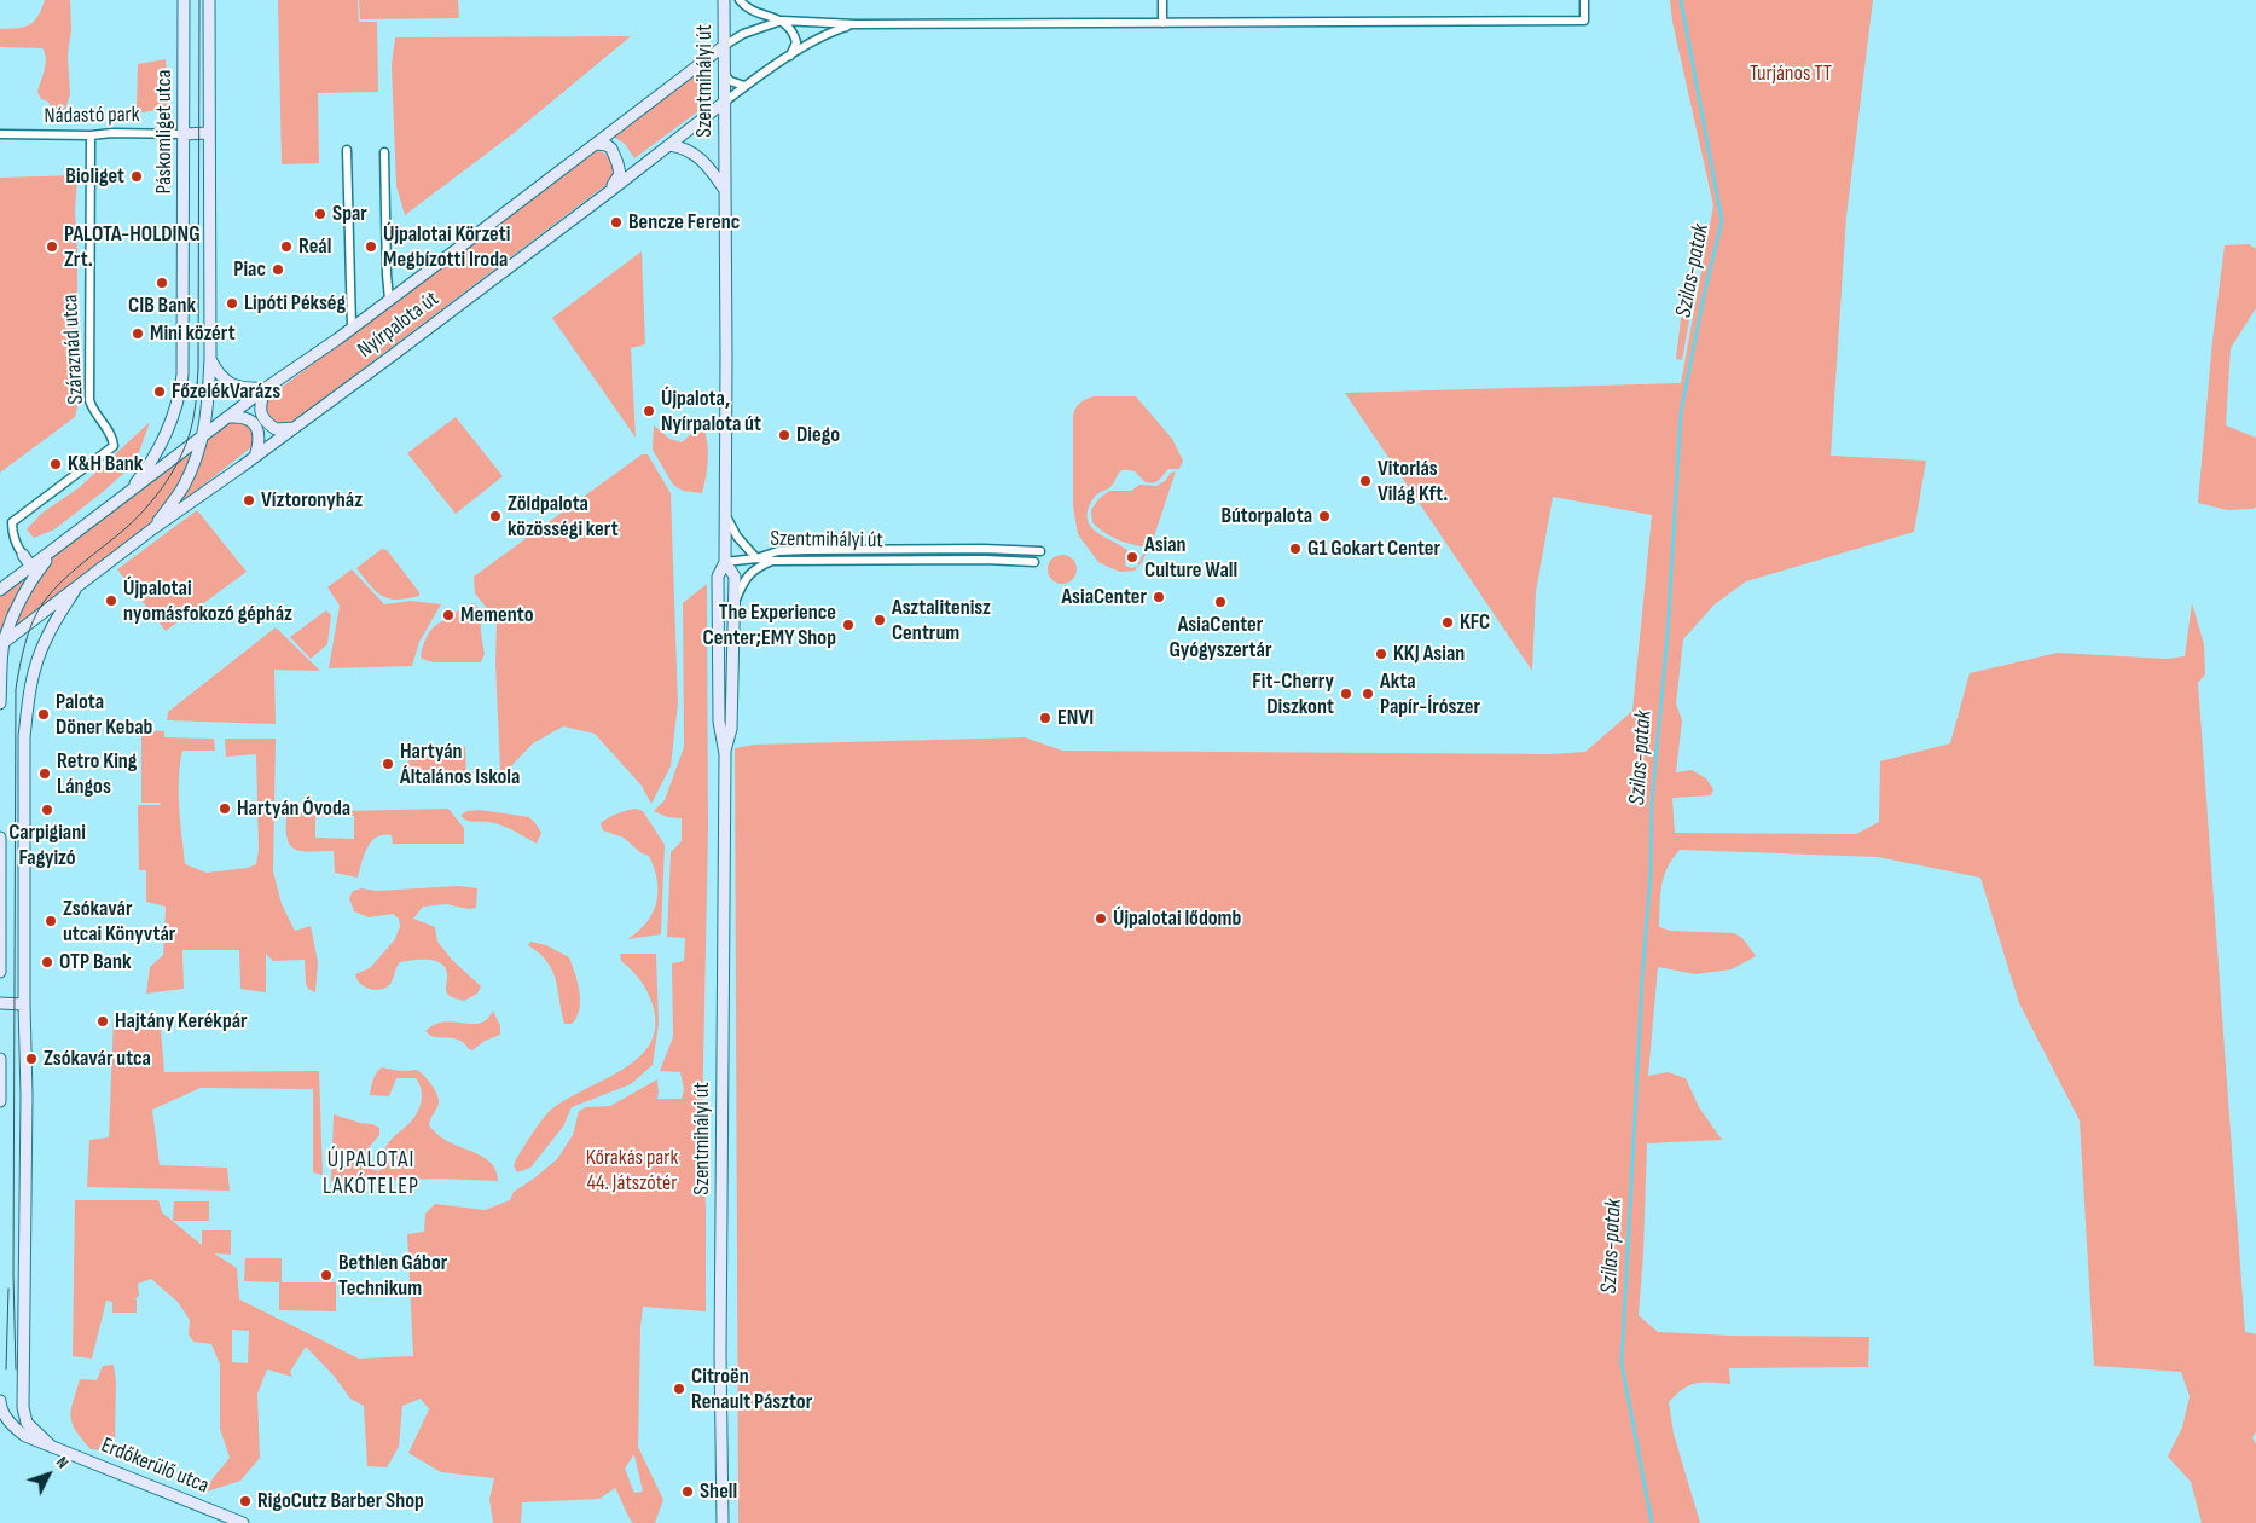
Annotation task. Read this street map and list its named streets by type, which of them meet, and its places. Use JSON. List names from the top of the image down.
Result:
{
  "streets": {
    "main road": [
      "Szentmihályi út",
      "Páskomliget utca",
      "Nyírpalota út",
      "Erdőkerülő utca"
    ],
    "street": ["Nádastó park", "Száraznád utca"]
  },
  "crossings": [
    ["Szentmihályi út", "Nyírpalota út"],
    ["Nádastó park", "Páskomliget utca"],
    ["Nádastó park", "Száraznád utca"],
    ["Páskomliget utca", "Nyírpalota út"]
  ],
  "districts": ["ÚJPALOTAI LAKÓTELEP"],
  "water": ["Szilas-patak"],
  "parks": ["Turjános TT", "Kőrakás park 44. Játszótér"],
  "places": [
    "Bioliget",
    "Spar",
    "Bencze Ferenc",
    "PALOTA-HOLDING Zrt.",
    "Reál",
    "Újpalotai Körzeti Megbízotti Iroda",
    "Piac",
    "CIB Bank",
    "Lipóti Pékség",
    "Mini közért",
    "FőzelékVarázs",
    "Újpalota, Nyírpalota út",
    "Diego",
    "K&H Bank",
    "Vitorlás Világ Kft.",
    "Víztoronyház",
    "Zöldpalota közösségi kert",
    "Bútorpalota",
    "G1 Gokart Center",
    "Asian Culture Wall",
    "AsiaCenter",
    "Újpalotai nyomásfokozó gépház",
    "AsiaCenter Gyógyszertár",
    "Memento",
    "Asztalitenisz Centrum",
    "KFC",
    "The Experience Center;EMY Shop",
    "KKJ Asian",
    "Fit-Cherry Diszkont",
    "Akta Papír-Írószer",
    "Palota Döner Kebab",
    "ENVI",
    "Hartyán Általános Iskola",
    "Retro King Lángos",
    "Hartyán Óvoda",
    "Carpigiani Fagyizó",
    "Újpalotai lődomb",
    "Zsókavár utcai Könyvtár",
    "OTP Bank",
    "Hajtány Kerékpár",
    "Zsókavár utca",
    "Bethlen Gábor Technikum",
    "Citroën Renault Pásztor",
    "Shell",
    "RigoCutz Barber Shop"
  ],
  "north": "top right"
}
